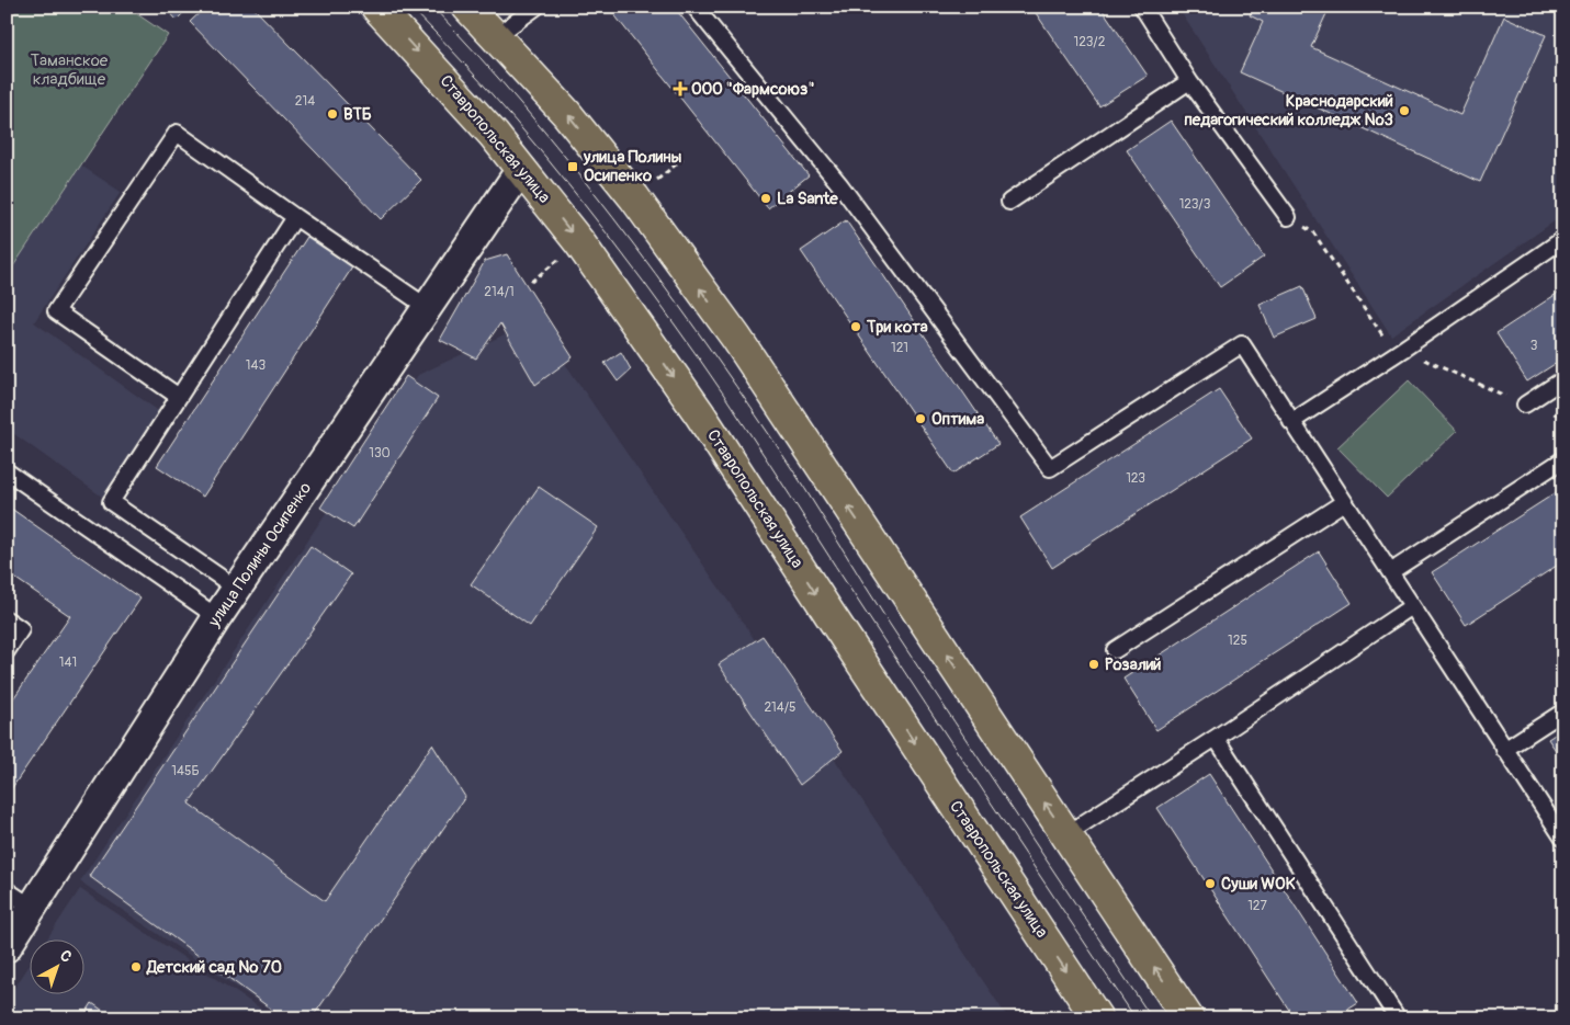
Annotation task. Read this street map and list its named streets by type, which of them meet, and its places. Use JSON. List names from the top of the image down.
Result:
{
  "streets": {
    "main road": ["Ставропольская улица"],
    "street": ["улица Полины Осипенко"]
  },
  "crossings": [
    ["Ставропольская улица", "улица Полины Осипенко"]
  ],
  "parks": ["Таманское кладбище"],
  "places": {
    "health": ["ООО \"Фармсоюз\""],
    "other": [
      "Краснодарский педагогический колледж №3",
      "ВТБ",
      "La Sante",
      "Три кота",
      "Оптима",
      "Розалий",
      "Суши WOK",
      "Детский сад № 70"
    ],
    "transit": ["улица Полины Осипенко"]
  },
  "house_numbers": [
    "123/2",
    "214",
    "123/3",
    "214/1",
    "3",
    "121",
    "143",
    "130",
    "123",
    "125",
    "141",
    "214/5",
    "145Б",
    "127"
  ],
  "north": "top right"
}
